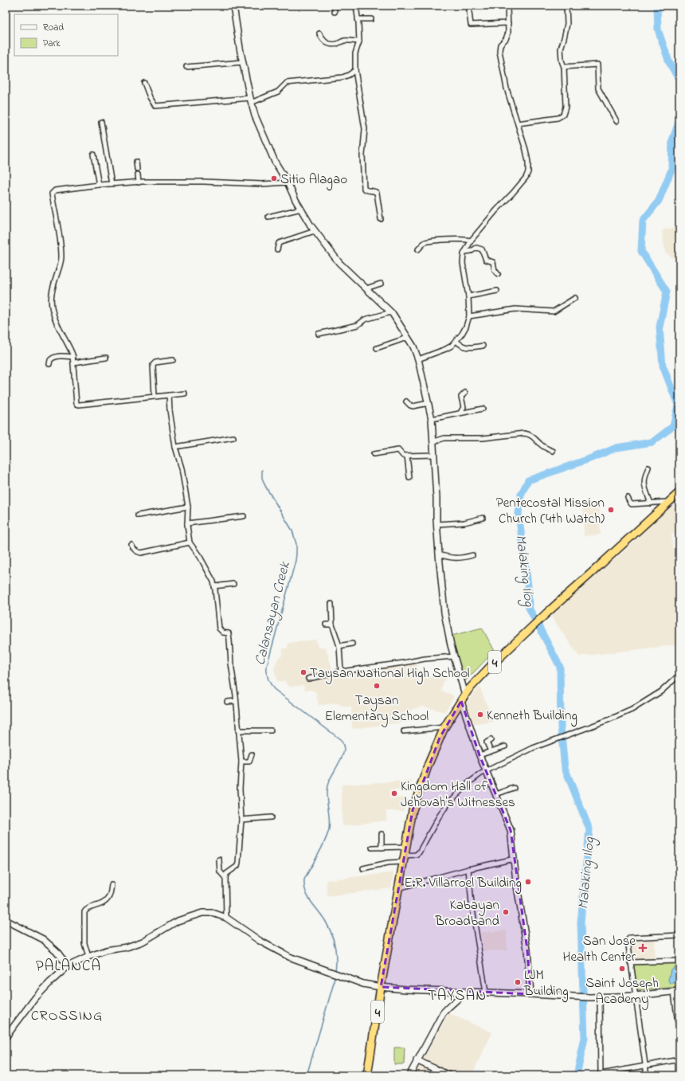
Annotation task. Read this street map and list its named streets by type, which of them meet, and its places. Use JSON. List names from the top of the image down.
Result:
{
  "streets": {
    "highway": ["4"]
  },
  "districts": ["PALANCA", "TAYSAN", "CROSSING"],
  "water": ["Malaking Ilog", "Calansayan Creek"],
  "places": {
    "other": [
      "Sitio Alagao",
      "Pentecostal Mission Church (4th Watch)",
      "Taysan National High School",
      "Taysan Elementary School",
      "Kenneth Building",
      "Kingdom Hall of Jehovah's Witnesses",
      "E.R. Villarroel Building",
      "Kabayan Broadband",
      "Saint Joseph Academy",
      "LJM Building"
    ],
    "health": ["San Jose Health Center"]
  },
  "legend": ["Road", "Park"]
}
